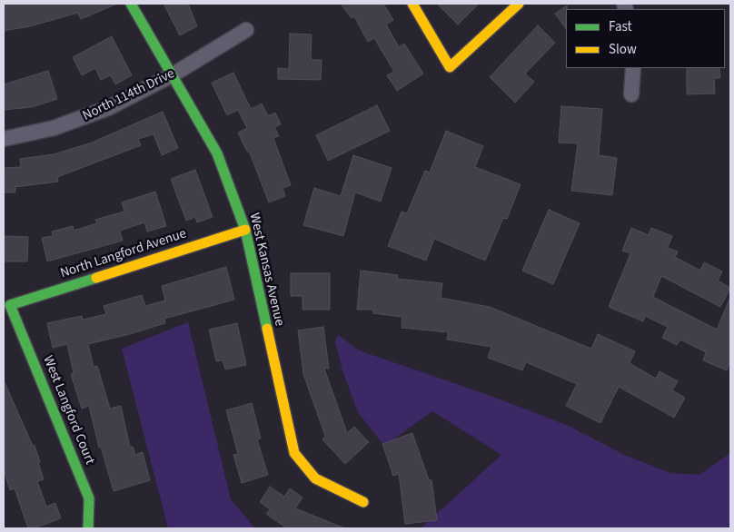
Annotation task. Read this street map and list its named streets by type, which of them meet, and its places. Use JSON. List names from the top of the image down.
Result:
{
  "streets": {
    "street": [
      "North 114th Drive",
      "North Langford Avenue",
      "West Kansas Avenue",
      "West Langford Court"
    ]
  },
  "crossings": [
    ["North 114th Drive", "West Kansas Avenue"],
    ["North Langford Avenue", "West Kansas Avenue"],
    ["North Langford Avenue", "West Langford Court"]
  ],
  "legend": ["Fast", "Slow"]
}
